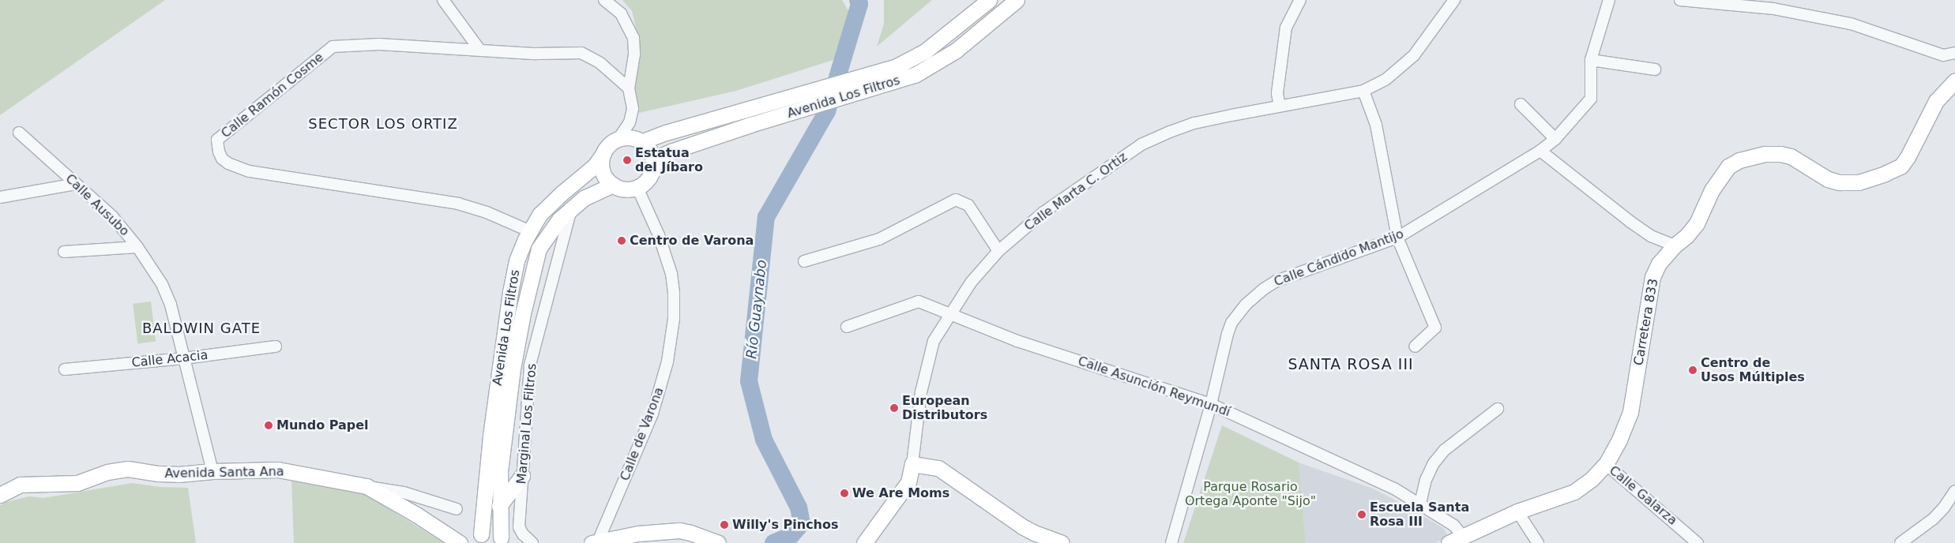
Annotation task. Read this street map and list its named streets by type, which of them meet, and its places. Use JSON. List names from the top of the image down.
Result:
{
  "streets": {
    "main road": ["Avenida Los Filtros", "Carretera 833", "Avenida Santa Ana"],
    "street": [
      "Calle Ramón Cosme",
      "Calle Marta C. Ortiz",
      "Calle Ausubo",
      "Calle Cándido Mantijo",
      "Calle Acacia",
      "Calle Asunción Reymundí",
      "Marginal Los Filtros",
      "Calle de Varona",
      "Calle Galarza"
    ]
  },
  "crossings": [
    ["Calle Ramón Cosme", "Avenida Los Filtros"],
    ["Avenida Los Filtros", "Marginal Los Filtros"],
    ["Avenida Los Filtros", "Calle de Varona"],
    ["Calle Marta C. Ortiz", "Calle Asunción Reymundí"],
    ["Calle Ausubo", "Calle Acacia"],
    ["Calle Ausubo", "Avenida Santa Ana"],
    ["Calle Cándido Mantijo", "Calle Asunción Reymundí"],
    ["Carretera 833", "Calle Asunción Reymundí"],
    ["Carretera 833", "Calle Galarza"]
  ],
  "districts": ["SECTOR LOS ORTIZ", "BALDWIN GATE", "SANTA ROSA III"],
  "water": ["Río Guaynabo"],
  "parks": ["Parque Rosario Ortega Aponte \"Sijo\""],
  "places": [
    "Estatua del Jíbaro",
    "Centro de Varona",
    "Centro de Usos Múltiples",
    "European Distributors",
    "Mundo Papel",
    "We Are Moms",
    "Escuela Santa Rosa III",
    "Willy's Pinchos"
  ]
}
